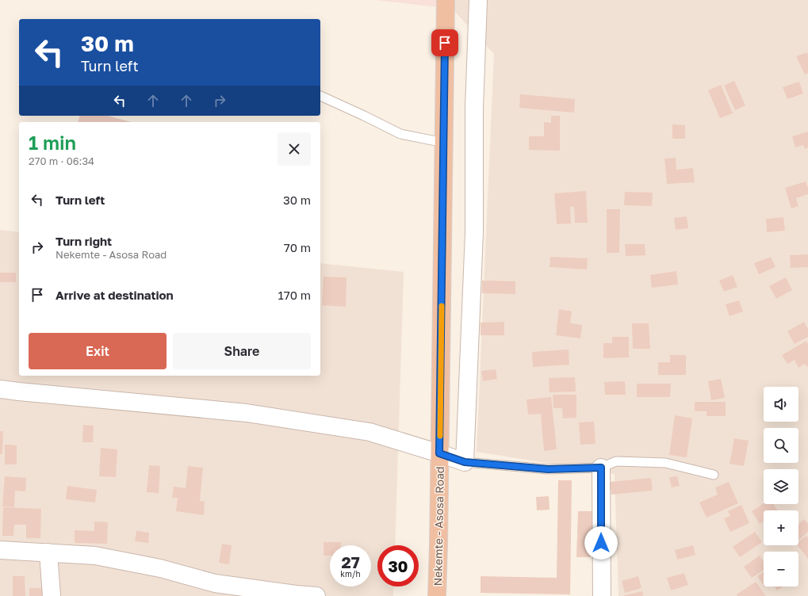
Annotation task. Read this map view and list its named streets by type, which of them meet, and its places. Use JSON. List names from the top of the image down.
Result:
{
  "streets": {
    "highway": ["Nekemte - Asosa Road"]
  },
  "page": {
    "turn": ["30 m", "Turn left"],
    "heading": ["1 min", "270 m · 06:34"],
    "list": [
      {
        "name": "Turn left",
        "value": "30 m"
      },
      {
        "name": "Turn right",
        "note": "Nekemte - Asosa Road",
        "value": "70 m"
      },
      {
        "name": "Arrive at destination",
        "value": "170 m"
      }
    ],
    "buttons": ["Exit", "Share"],
    "map_buttons": ["+", "−"],
    "speed": "27 km/h",
    "limit": "30"
  }
}
